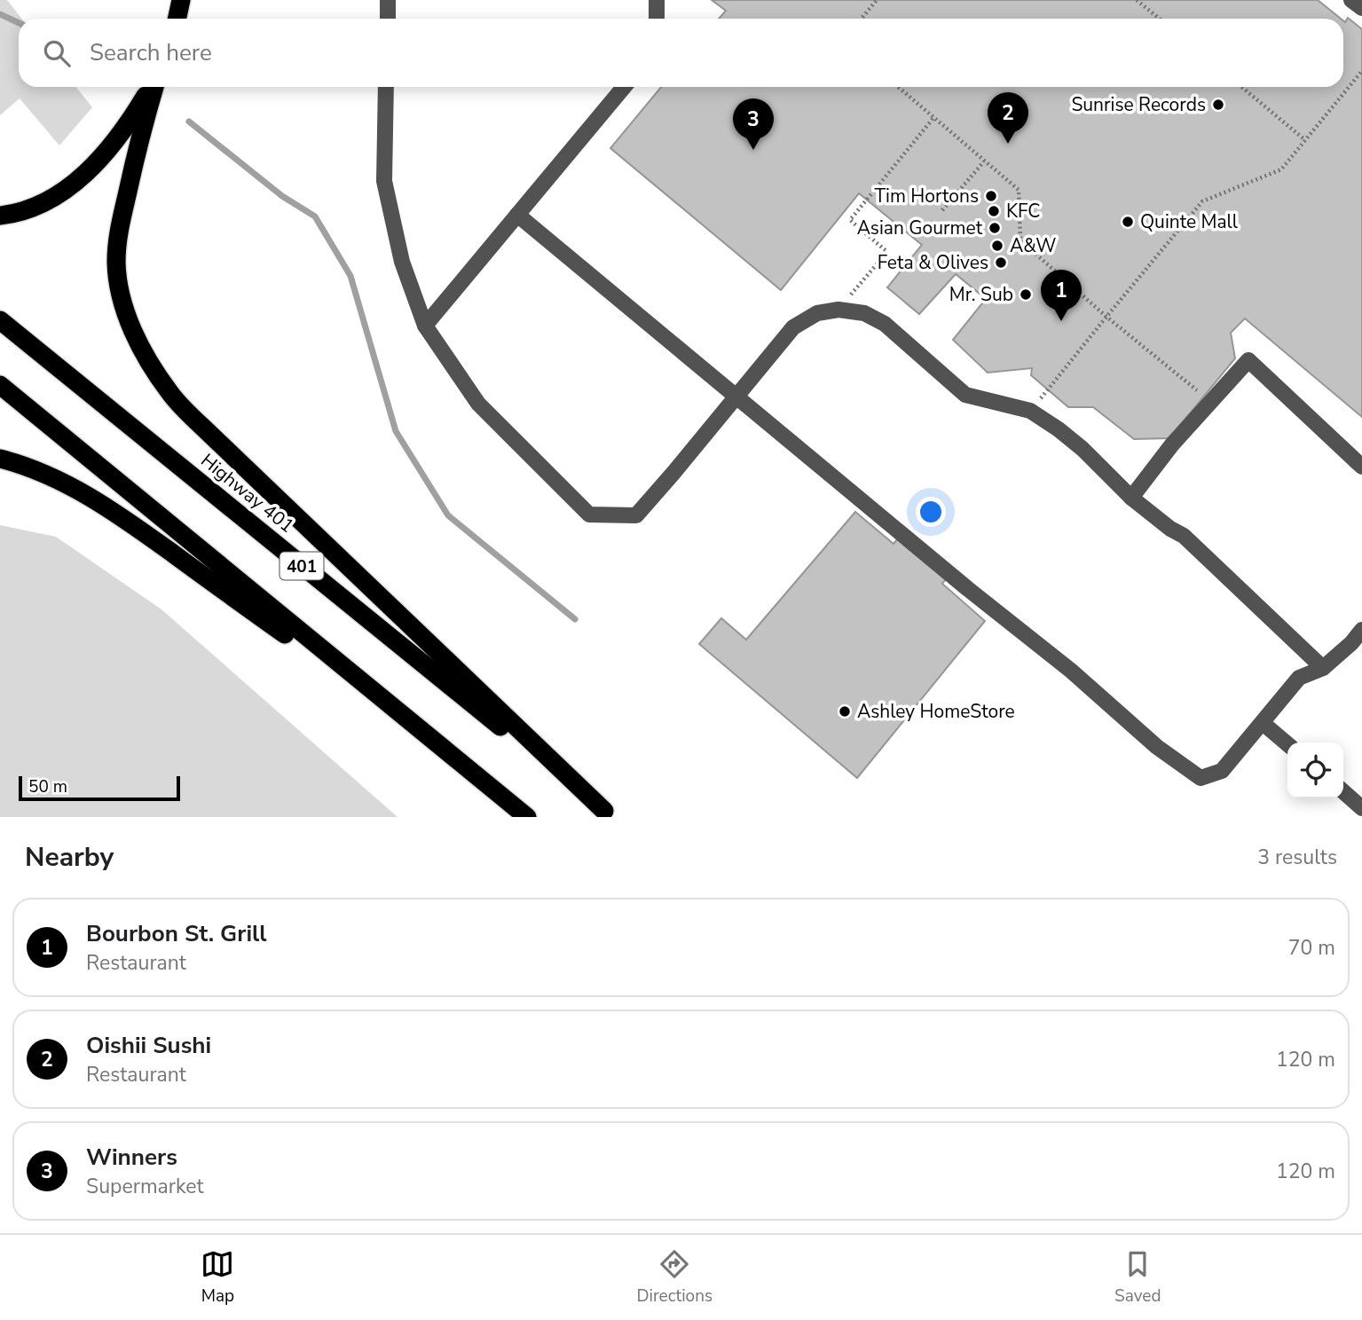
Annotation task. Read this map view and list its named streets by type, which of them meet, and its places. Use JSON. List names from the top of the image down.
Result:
{
  "streets": {
    "highway": ["Highway 401", "401"]
  },
  "places": [
    "Sunrise Records",
    "Tim Hortons",
    "KFC",
    "Quinte Mall",
    "Asian Gourmet",
    "A&W",
    "Feta & Olives",
    "Mr. Sub",
    "Ashley HomeStore"
  ],
  "scale_bar": "50 m",
  "page": {
    "search": "Search here",
    "pins": ["2", "3", "1"],
    "scale": "50 m",
    "heading": ["Nearby", "3 results"],
    "list": [
      {
        "mark": "1",
        "name": "Bourbon St. Grill",
        "note": "Restaurant",
        "value": "70 m"
      },
      {
        "mark": "2",
        "name": "Oishii Sushi",
        "note": "Restaurant",
        "value": "120 m"
      },
      {
        "mark": "3",
        "name": "Winners",
        "note": "Supermarket",
        "value": "120 m"
      }
    ],
    "nav": ["Map", "Directions", "Saved"]
  }
}
